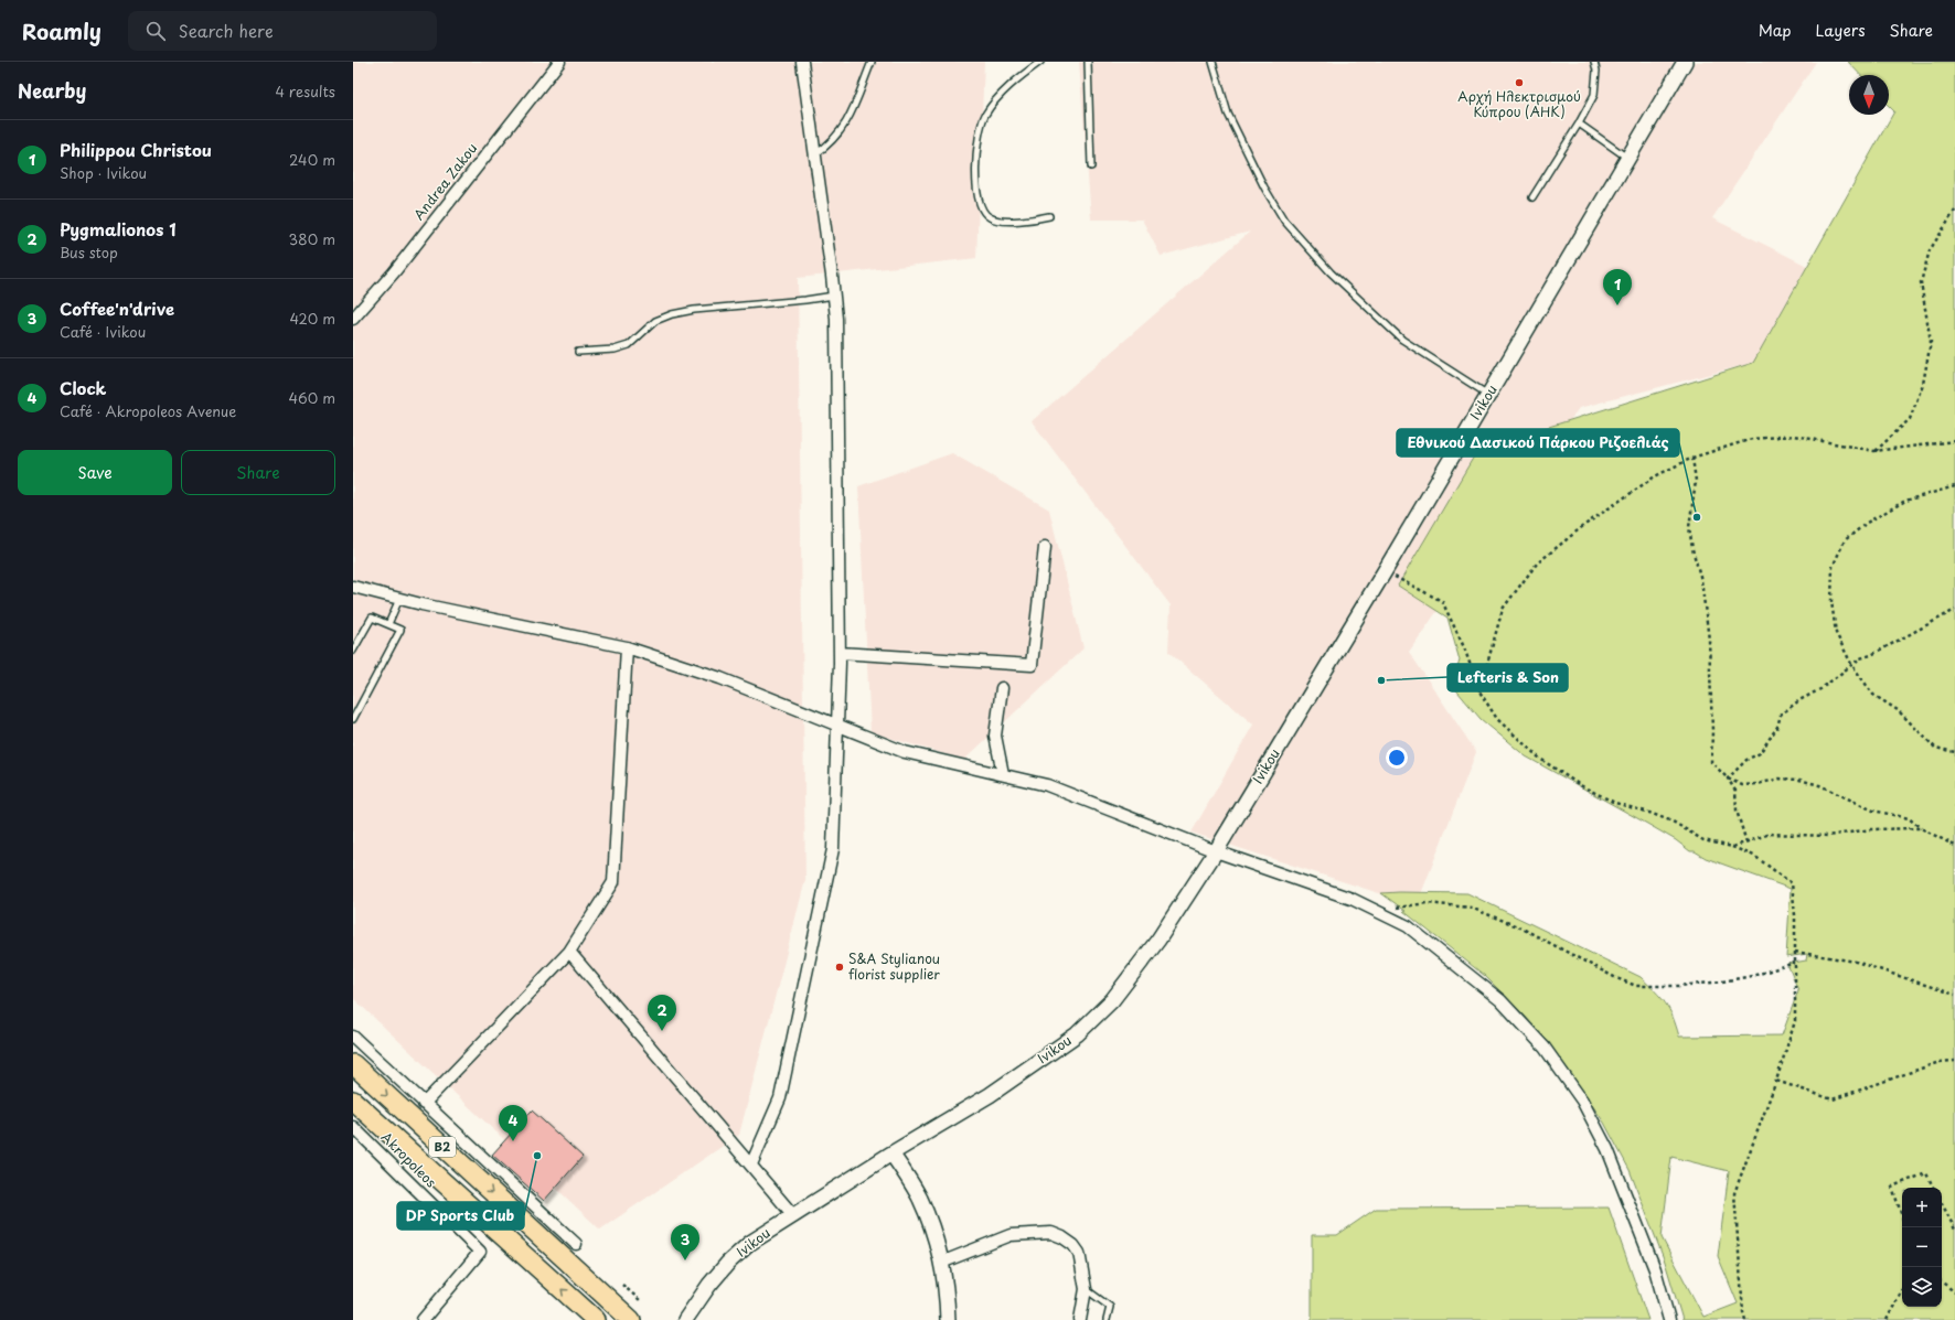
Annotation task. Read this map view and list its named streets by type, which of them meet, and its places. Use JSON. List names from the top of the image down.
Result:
{
  "streets": {
    "highway": ["B2"],
    "street": ["Andrea Zakou", "Ivikou", "Akropoleos"]
  },
  "places": [
    "Αρχή Ηλεκτρισμού Κύπρου (ΑΗΚ)",
    "Εθνικού Δασικού Πάρκου Ριζοελιάς",
    "Lefteris & Son",
    "S&A Stylianou florist supplier",
    "DP Sports Club"
  ],
  "north": "bottom",
  "page": {
    "header": "Roamly",
    "search": "Search here",
    "nav": ["Map", "Layers", "Share"],
    "heading": ["Nearby", "4 results"],
    "list": [
      {
        "mark": "1",
        "name": "Philippou Christou",
        "note": "Shop · Ivikou",
        "value": "240 m"
      },
      {
        "mark": "2",
        "name": "Pygmalionos 1",
        "note": "Bus stop",
        "value": "380 m"
      },
      {
        "mark": "3",
        "name": "Coffee'n'drive",
        "note": "Café · Ivikou",
        "value": "420 m"
      },
      {
        "mark": "4",
        "name": "Clock",
        "note": "Café · Akropoleos Avenue",
        "value": "460 m"
      }
    ],
    "pins": [
      "1",
      "2",
      "4",
      "3"
    ],
    "buttons": ["Save", "Share"],
    "map_buttons": ["+", "−"]
  }
}
